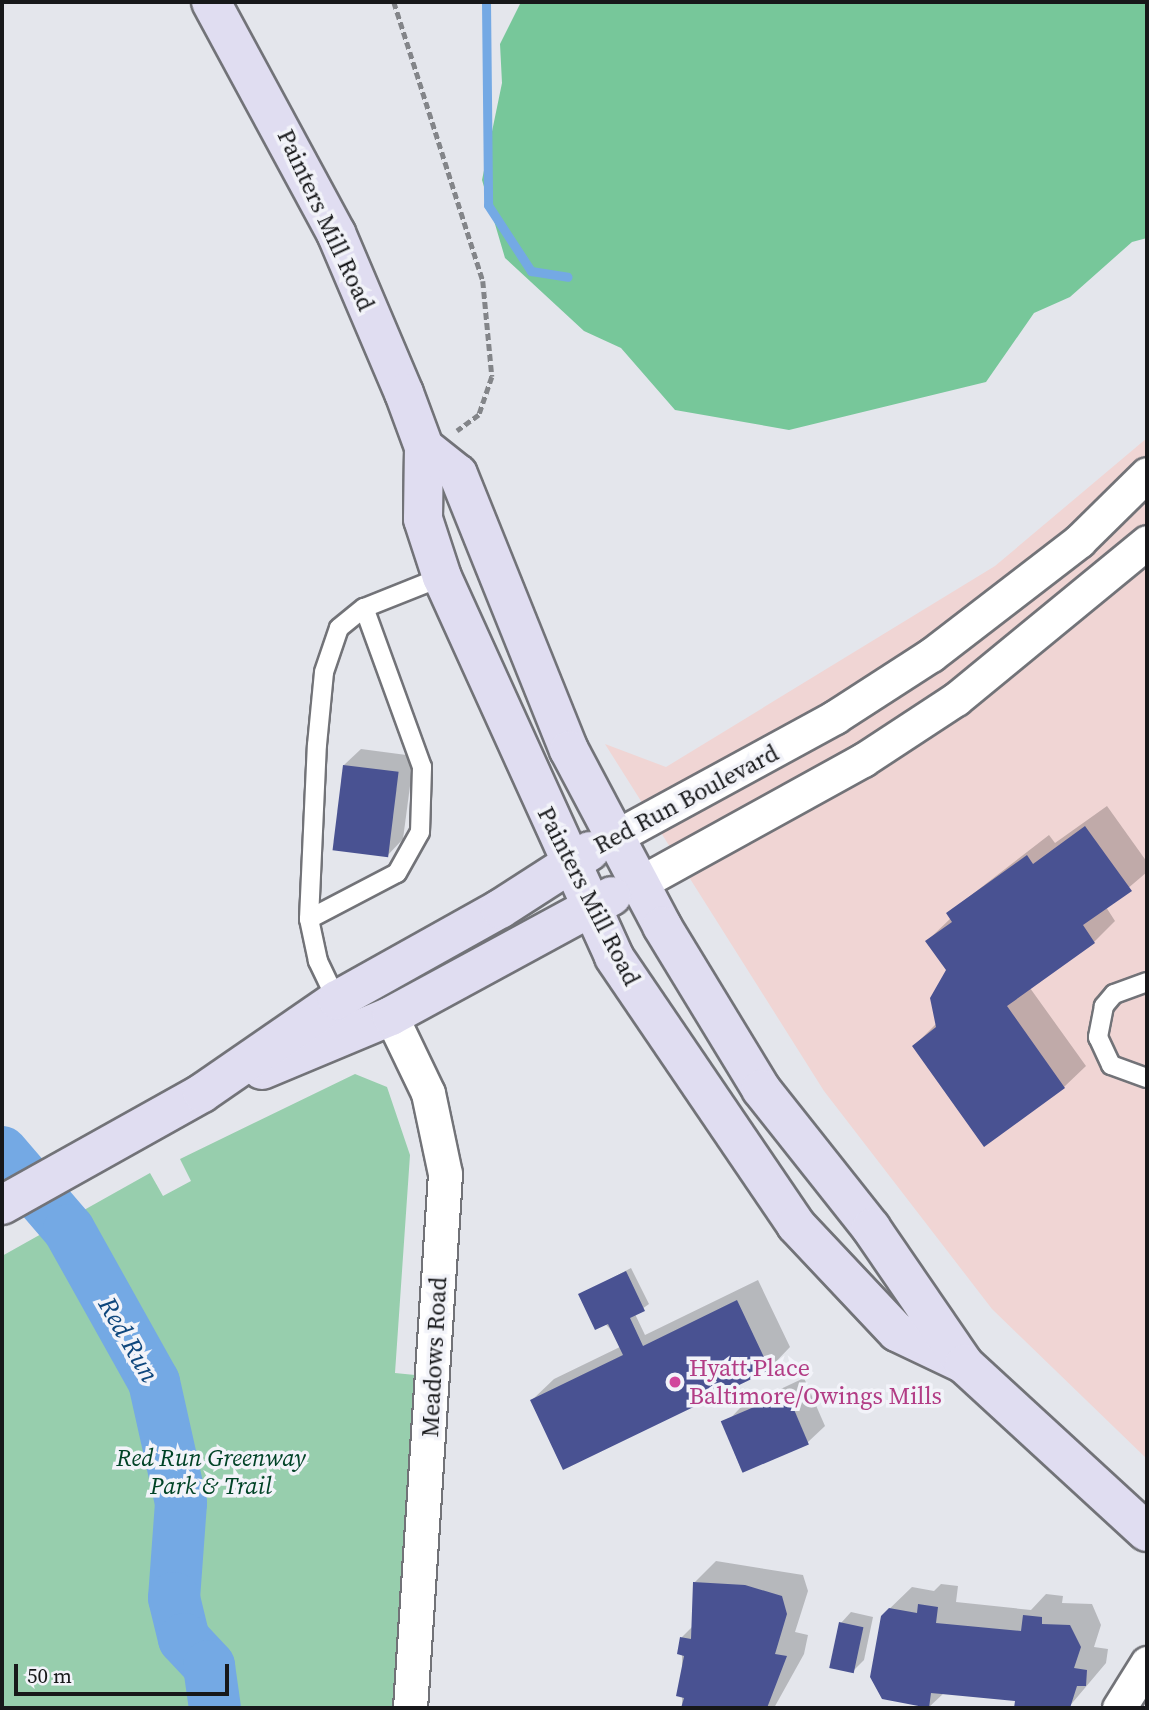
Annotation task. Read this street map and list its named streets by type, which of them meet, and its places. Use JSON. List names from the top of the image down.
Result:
{
  "streets": {
    "main road": ["Painters Mill Road", "Red Run Boulevard"],
    "street": ["Meadows Road"]
  },
  "crossings": [
    ["Painters Mill Road", "Red Run Boulevard"],
    ["Red Run Boulevard", "Meadows Road"]
  ],
  "water": ["Red Run"],
  "parks": ["Red Run Greenway Park & Trail"],
  "places": ["Hyatt Place Baltimore/Owings Mills"],
  "scale_bar": "50 m"
}
